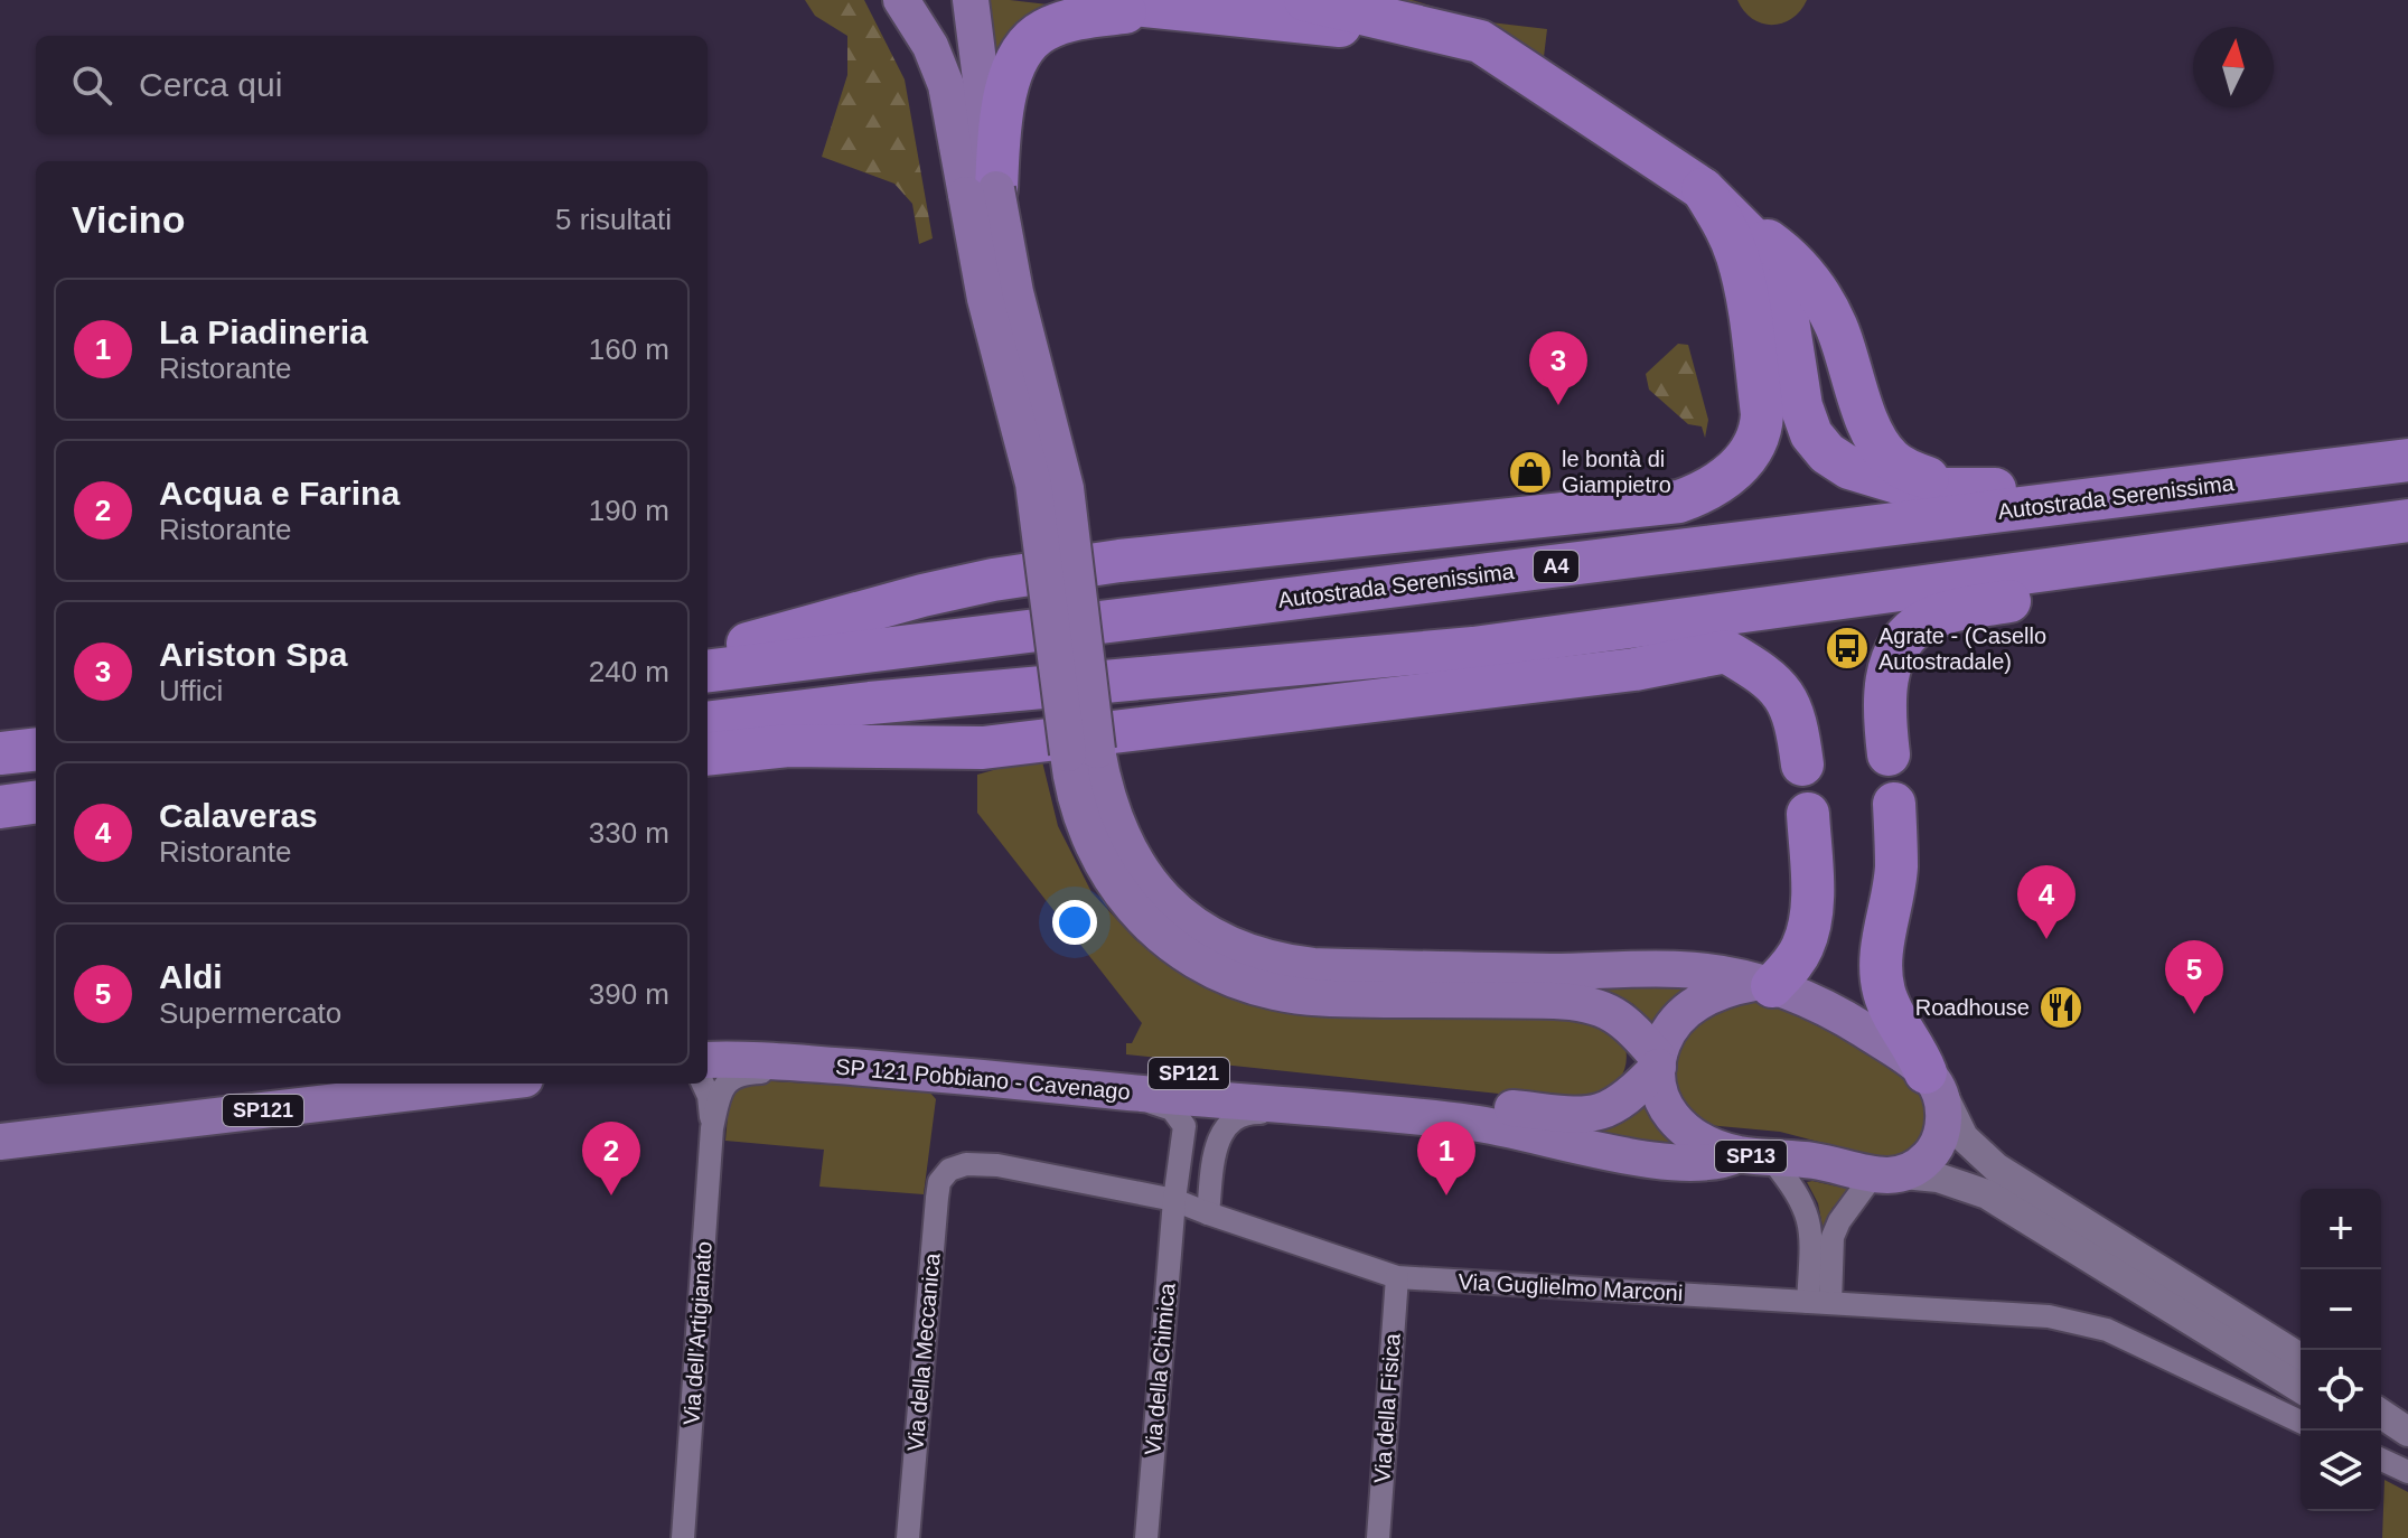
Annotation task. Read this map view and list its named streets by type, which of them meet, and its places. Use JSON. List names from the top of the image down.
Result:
{
  "streets": {
    "highway": ["Autostrada Serenissima", "A4"],
    "main road": ["SP121", "SP 121 Pobbiano - Cavenago", "SP13"],
    "street": [
      "Via Guglielmo Marconi",
      "Via dell'Artigianato",
      "Via della Meccanica",
      "Via della Chimica",
      "Via della Fisica"
    ]
  },
  "crossings": [
    ["SP 121 Pobbiano - Cavenago", "SP13"],
    ["SP 121 Pobbiano - Cavenago", "Via dell'Artigianato"],
    ["SP 121 Pobbiano - Cavenago", "Via della Chimica"],
    ["Via Guglielmo Marconi", "Via della Meccanica"],
    ["Via Guglielmo Marconi", "Via della Chimica"],
    ["Via Guglielmo Marconi", "Via della Fisica"]
  ],
  "places": {
    "shop": ["le bontà di Giampietro"],
    "bus stop": ["Agrate - (Casello Autostradale)"],
    "restaurant": ["Roadhouse"]
  },
  "north": "top",
  "page": {
    "search": "Cerca qui",
    "heading": ["Vicino", "5 risultati"],
    "list": [
      {
        "mark": "1",
        "name": "La Piadineria",
        "note": "Ristorante",
        "value": "160 m"
      },
      {
        "mark": "2",
        "name": "Acqua e Farina",
        "note": "Ristorante",
        "value": "190 m"
      },
      {
        "mark": "3",
        "name": "Ariston Spa",
        "note": "Uffici",
        "value": "240 m"
      },
      {
        "mark": "4",
        "name": "Calaveras",
        "note": "Ristorante",
        "value": "330 m"
      },
      {
        "mark": "5",
        "name": "Aldi",
        "note": "Supermercato",
        "value": "390 m"
      }
    ],
    "pins": [
      "3",
      "4",
      "5",
      "1",
      "2"
    ],
    "map_buttons": ["+", "−"]
  }
}
